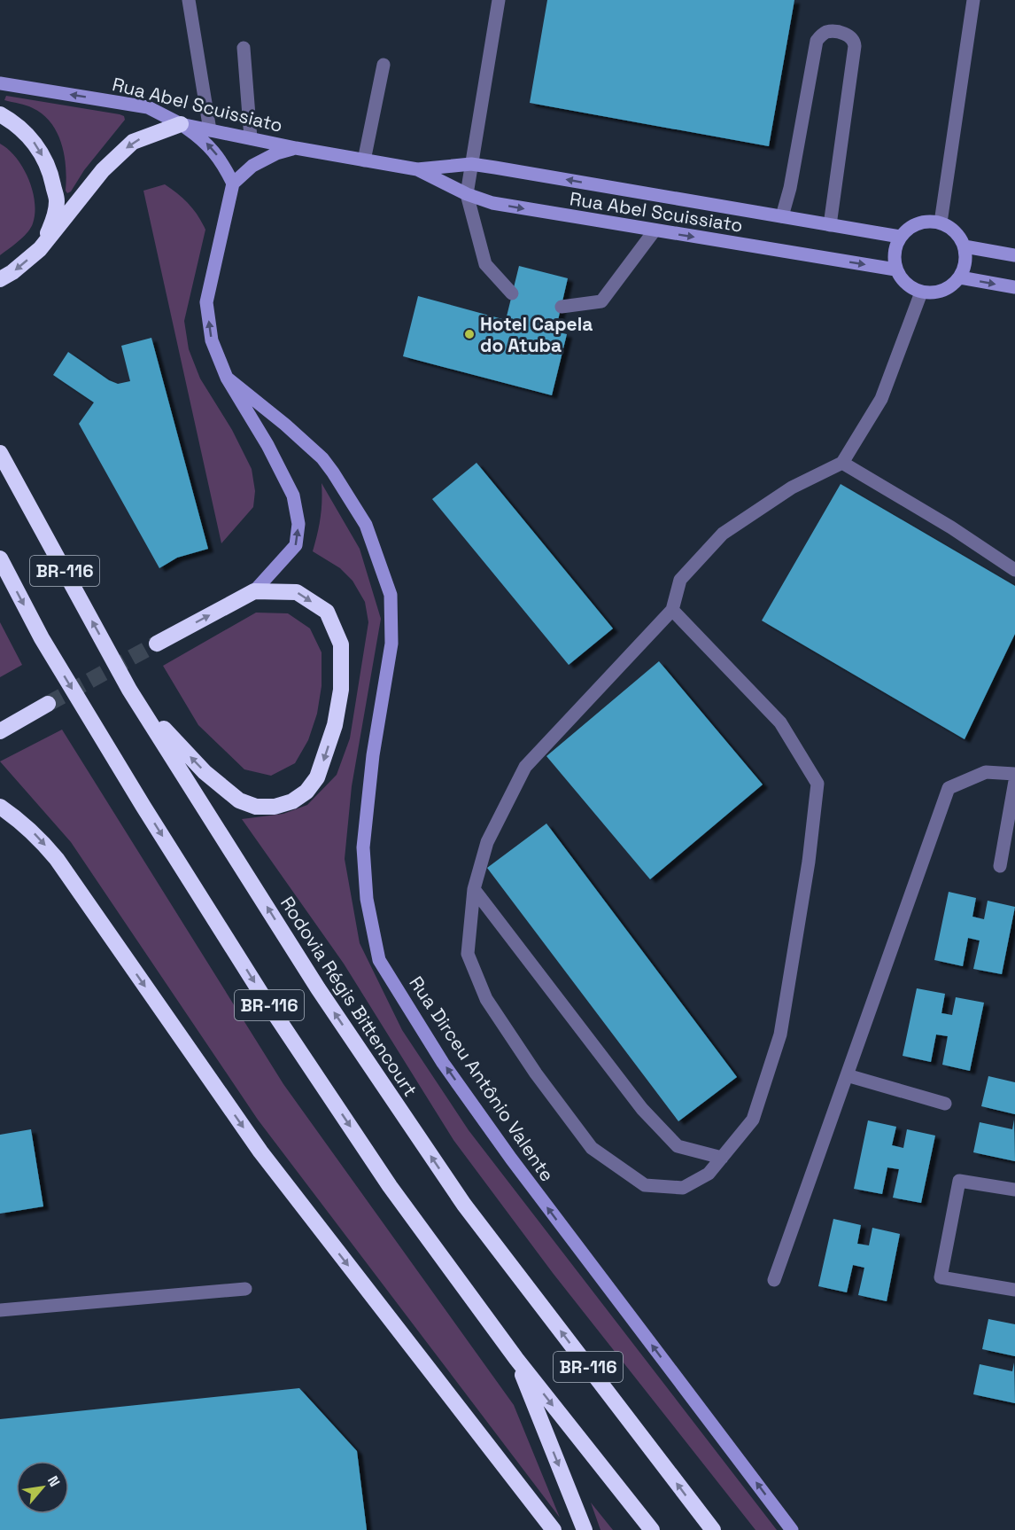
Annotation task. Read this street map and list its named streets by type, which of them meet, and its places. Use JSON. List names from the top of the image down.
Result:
{
  "streets": {
    "highway": ["BR-116", "Rodovia Régis Bittencourt"],
    "main road": ["Rua Abel Scuissiato", "Rua Dirceu Antônio Valente"]
  },
  "one_way": ["Rua Dirceu Antônio Valente"],
  "places": ["Hotel Capela do Atuba"],
  "north": "top right"
}
